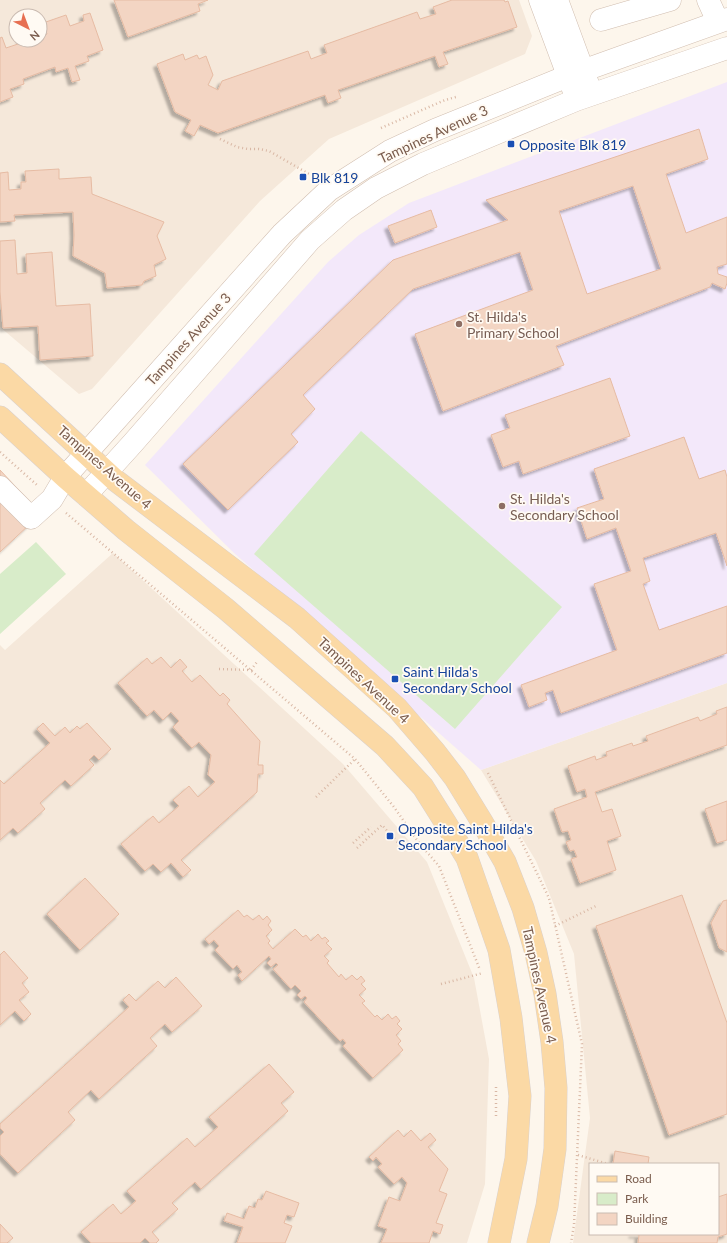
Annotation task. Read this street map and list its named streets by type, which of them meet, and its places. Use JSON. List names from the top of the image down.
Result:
{
  "streets": {
    "main road": ["Tampines Avenue 4"],
    "street": ["Tampines Avenue 3"]
  },
  "crossings": [
    ["Tampines Avenue 3", "Tampines Avenue 4"]
  ],
  "places": {
    "transit": [
      "Opposite Blk 819",
      "Blk 819",
      "Saint Hilda's Secondary School",
      "Opposite Saint Hilda's Secondary School"
    ],
    "other": ["St. Hilda's Primary School", "St. Hilda's Secondary School"]
  },
  "legend": ["Road", "Park", "Building"],
  "north": "bottom right"
}
